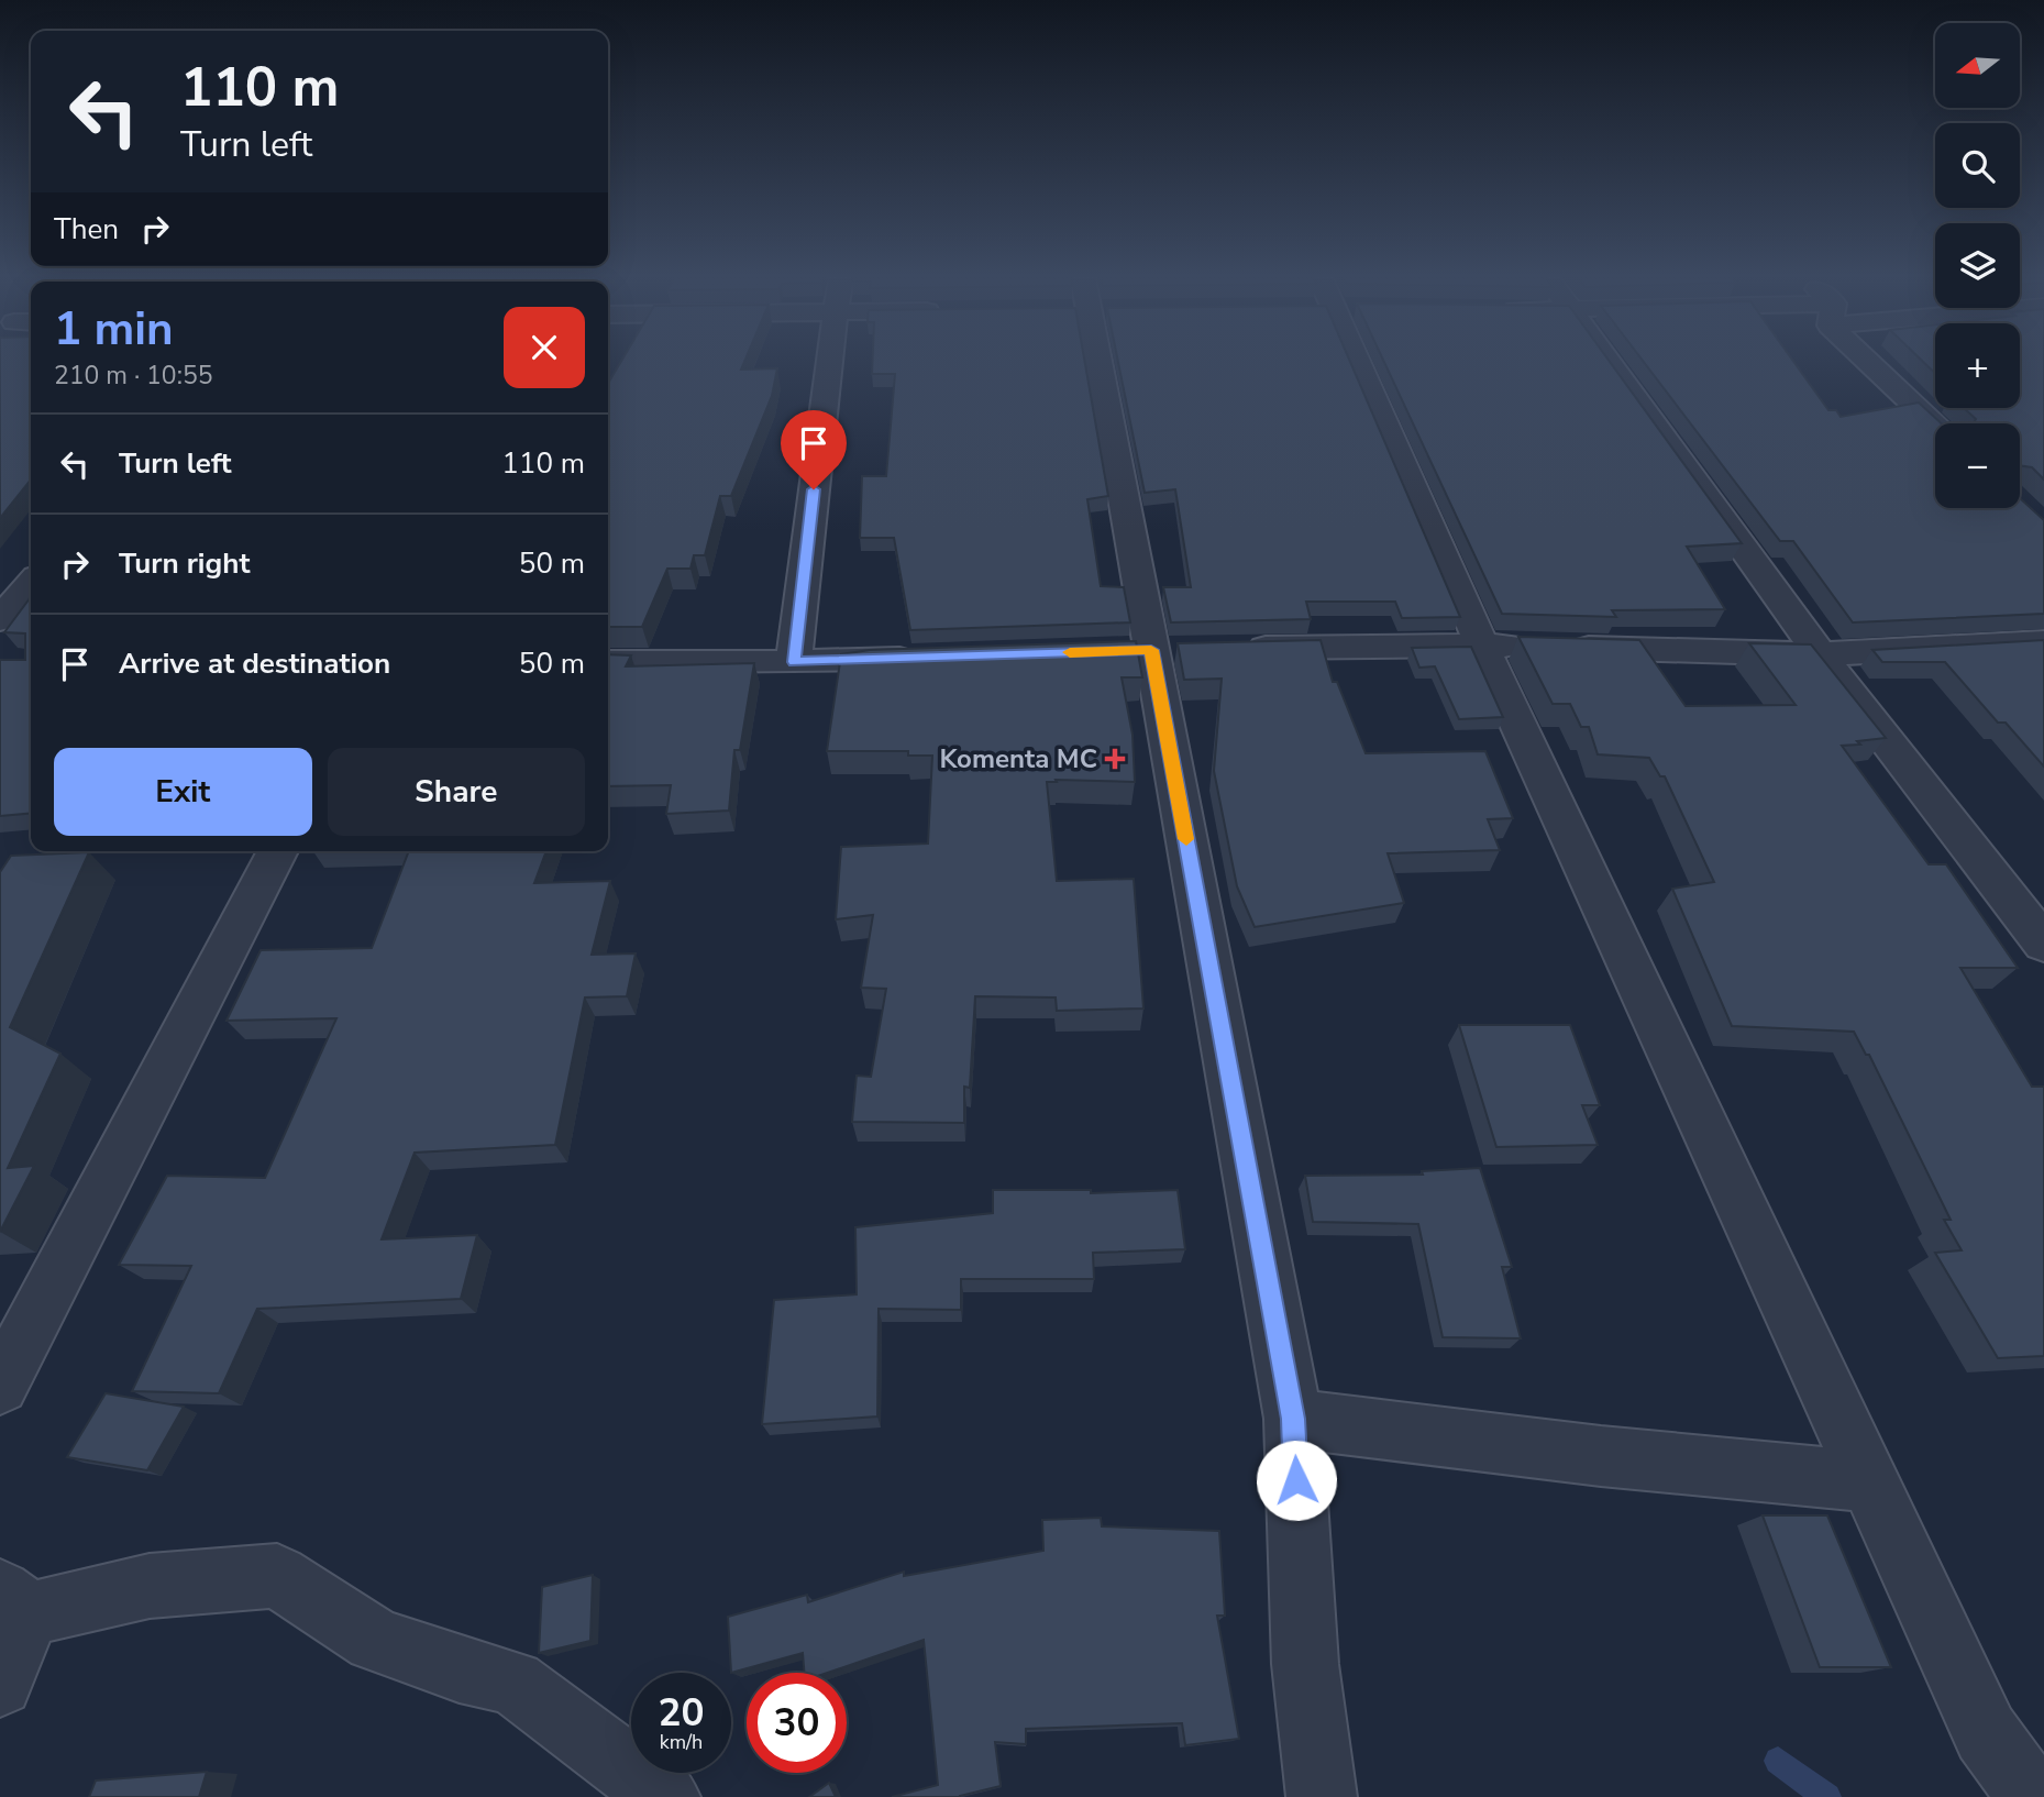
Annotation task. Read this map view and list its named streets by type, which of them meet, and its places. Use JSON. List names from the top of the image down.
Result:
{
  "places": {
    "health": ["Komenta MC"]
  },
  "north": "left",
  "page": {
    "map_buttons": ["+", "−"],
    "turn": ["110 m", "Turn left"],
    "then": "Then",
    "heading": ["1 min", "210 m · 10:55"],
    "list": [
      {
        "name": "Turn left",
        "value": "110 m"
      },
      {
        "name": "Turn right",
        "value": "50 m"
      },
      {
        "name": "Arrive at destination",
        "value": "50 m"
      }
    ],
    "buttons": ["Exit", "Share"],
    "speed": "20 km/h",
    "limit": "30"
  }
}
